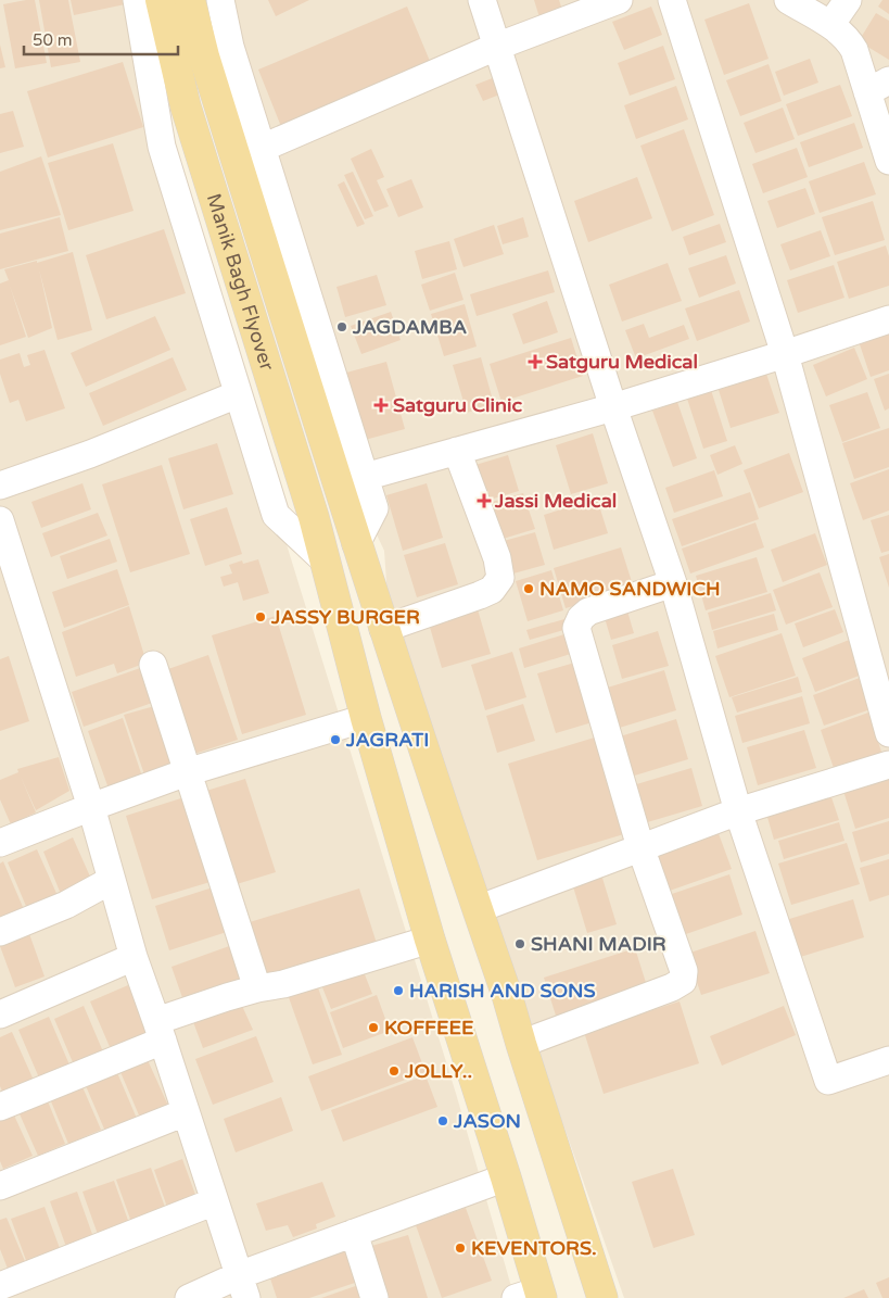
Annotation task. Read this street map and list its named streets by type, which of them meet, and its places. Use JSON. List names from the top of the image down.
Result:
{
  "streets": {
    "main road": ["Manik Bagh Flyover"]
  },
  "places": {
    "other": [
      "JAGDAMBA",
      "NAMO SANDWICH",
      "JASSY BURGER",
      "JAGRATI",
      "SHANI MADIR",
      "HARISH AND SONS",
      "KOFFEEE",
      "JOLLY..",
      "JASON",
      "KEVENTORS."
    ],
    "health": ["Satguru Medical", "Satguru Clinic", "Jassi Medical"]
  },
  "scale_bar": "50 m"
}
